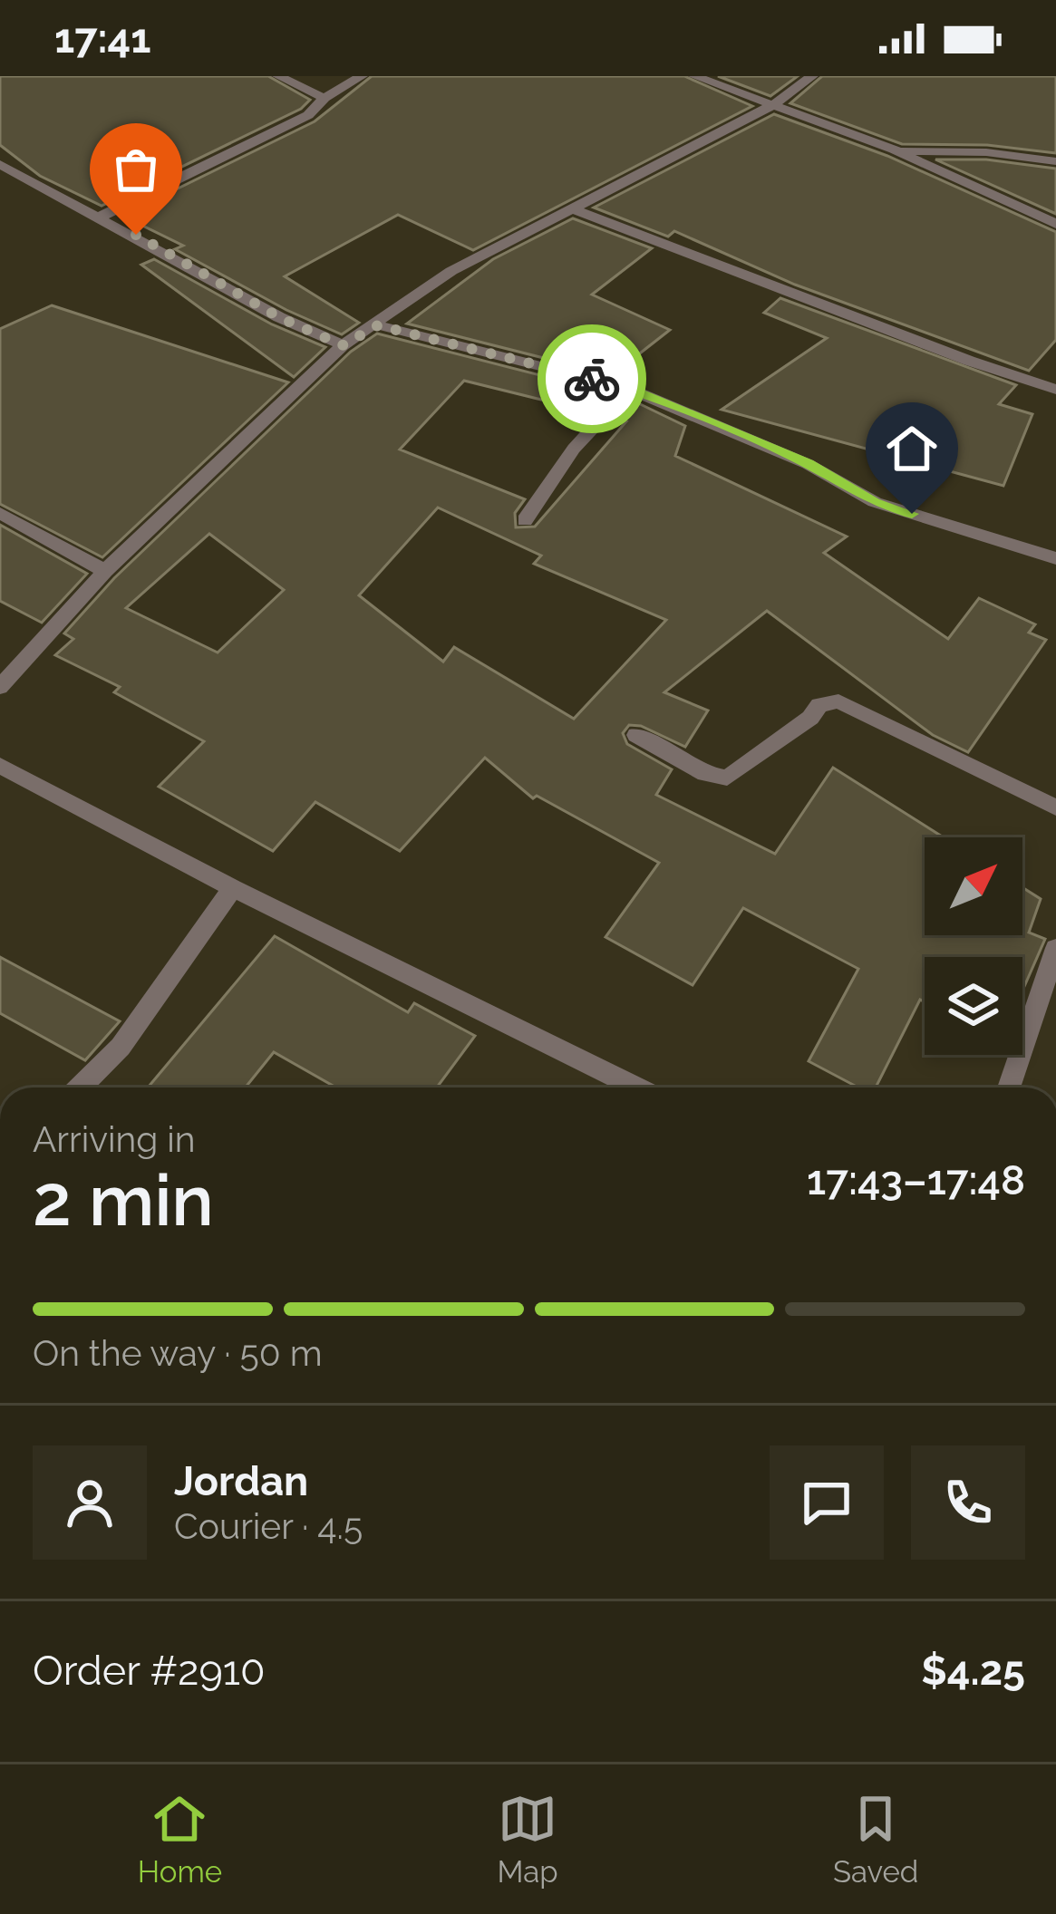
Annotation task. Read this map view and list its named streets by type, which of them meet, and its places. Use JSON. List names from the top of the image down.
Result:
{
  "north": "top right",
  "page": {
    "status": "17:41",
    "heading": ["2 min", "Arriving in", "17:43–17:48"],
    "panel": [
      "Jordan",
      "Courier · 4.5",
      "Order #2910",
      "$4.25"
    ],
    "bar": "On the way · 50 m",
    "tabs": ["Home", "Map", "Saved"]
  }
}
